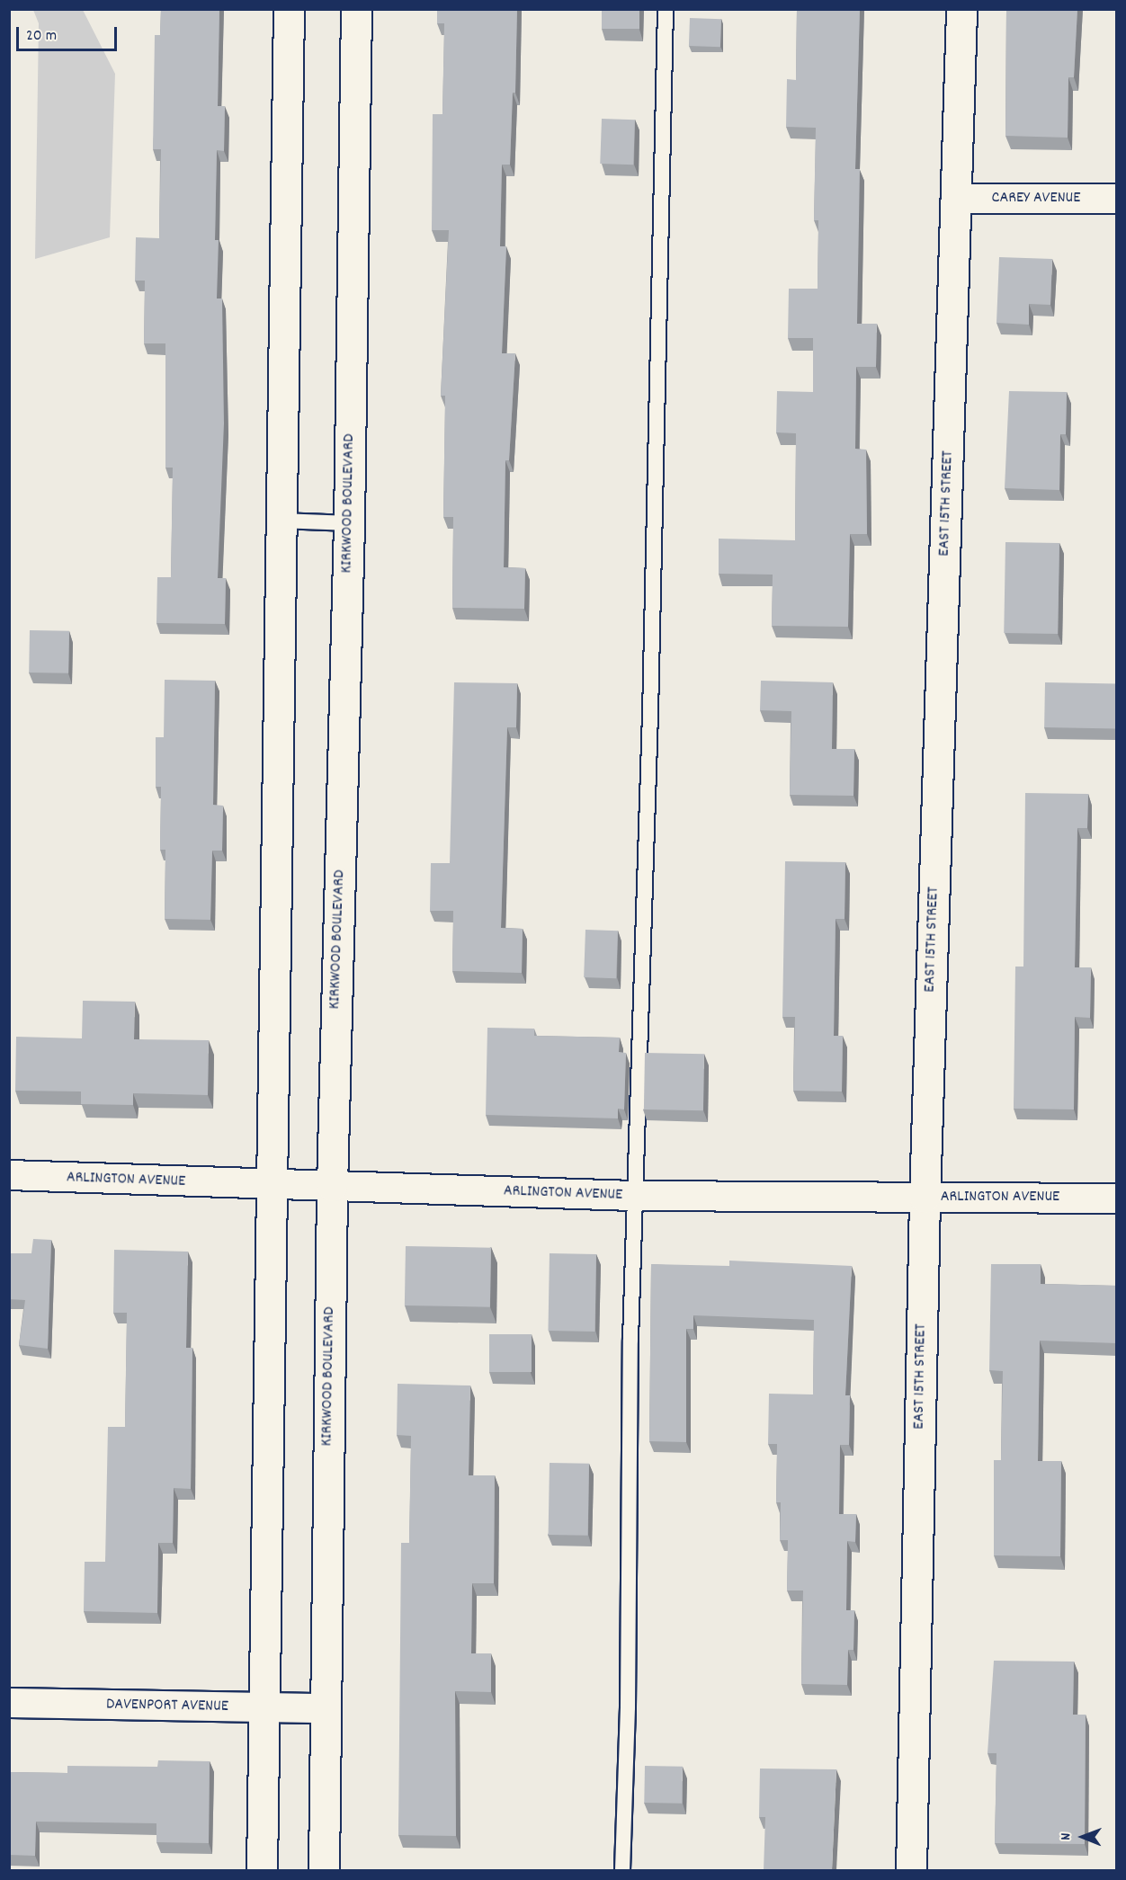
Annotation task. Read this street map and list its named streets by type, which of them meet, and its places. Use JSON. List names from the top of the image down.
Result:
{
  "streets": {
    "street": [
      "CAREY AVENUE",
      "KIRKWOOD BOULEVARD",
      "EAST 15TH STREET",
      "ARLINGTON AVENUE",
      "DAVENPORT AVENUE"
    ]
  },
  "crossings": [
    ["CAREY AVENUE", "EAST 15TH STREET"],
    ["KIRKWOOD BOULEVARD", "ARLINGTON AVENUE"],
    ["KIRKWOOD BOULEVARD", "DAVENPORT AVENUE"],
    ["EAST 15TH STREET", "ARLINGTON AVENUE"]
  ],
  "scale_bar": "20 m",
  "north": "left"
}
